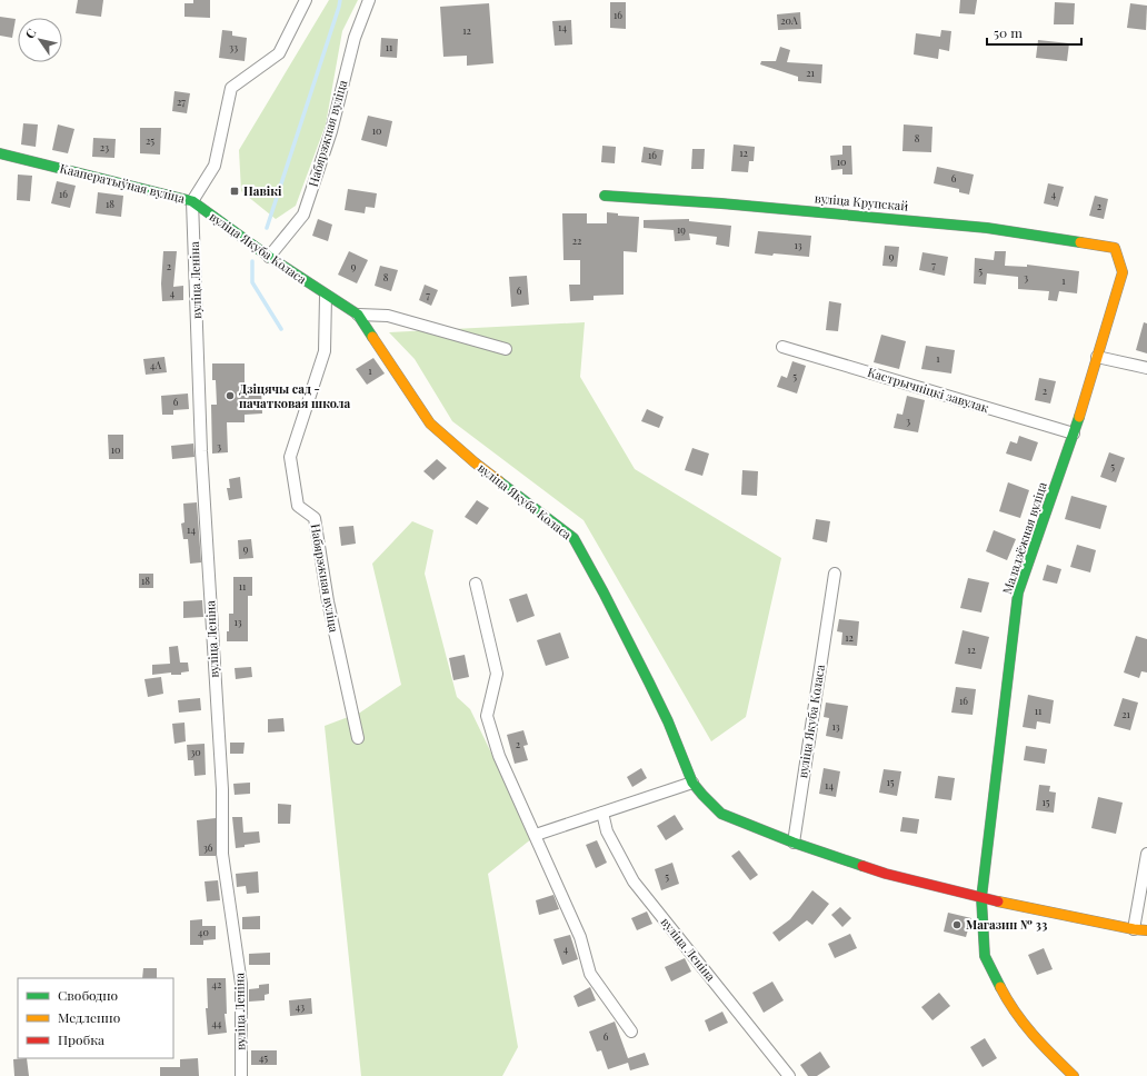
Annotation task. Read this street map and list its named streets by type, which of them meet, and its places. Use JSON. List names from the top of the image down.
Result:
{
  "streets": {
    "street": [
      "Набярэжная вуліца",
      "Кааператыўная вуліца",
      "вуліца Крупскай",
      "вуліца Якуба Коласа",
      "вуліца Леніна",
      "Кастрычніцкі завулак",
      "Маладзёжная вуліца"
    ]
  },
  "crossings": [
    ["Набярэжная вуліца", "вуліца Якуба Коласа"],
    ["Кааператыўная вуліца", "вуліца Якуба Коласа"],
    ["Кааператыўная вуліца", "вуліца Леніна"],
    ["вуліца Крупскай", "Маладзёжная вуліца"],
    ["вуліца Якуба Коласа", "вуліца Леніна"],
    ["вуліца Якуба Коласа", "Маладзёжная вуліца"],
    ["Кастрычніцкі завулак", "Маладзёжная вуліца"]
  ],
  "places": {
    "transit": ["Навікі"],
    "other": ["Дзіцячы сад - пачатковая школа", "Магазин № 33"]
  },
  "house_numbers": [
    "16",
    "20А",
    "14",
    "12",
    "33",
    "11",
    "21",
    "27",
    "10",
    "8",
    "25",
    "23",
    "12",
    "16",
    "10",
    "6",
    "16",
    "4",
    "18",
    "2",
    "19",
    "22",
    "13",
    "9",
    "7",
    "2",
    "9",
    "5",
    "8",
    "3",
    "1",
    "6",
    "4",
    "7",
    "1",
    "4А",
    "1",
    "5",
    "2",
    "6",
    "3",
    "3",
    "10",
    "5",
    "14",
    "9",
    "18",
    "11",
    "13",
    "12",
    "12",
    "16",
    "11",
    "21",
    "13",
    "2",
    "30",
    "15",
    "14",
    "15",
    "36",
    "5",
    "40",
    "4",
    "42",
    "43",
    "44",
    "6",
    "45"
  ],
  "legend": ["Свободно", "Медленно", "Пробка"],
  "scale_bar": "50 m",
  "north": "top left"
}
